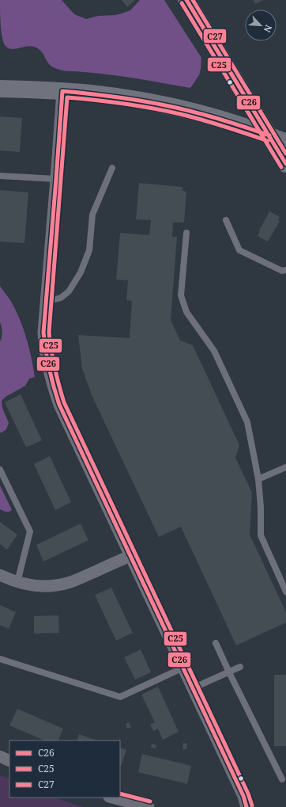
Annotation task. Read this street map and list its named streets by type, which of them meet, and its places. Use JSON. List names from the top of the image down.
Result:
{
  "lines": ["transit line C26", "transit line C27", "transit line C25"],
  "legend": ["C26", "C25", "C27"],
  "north": "bottom right"
}
